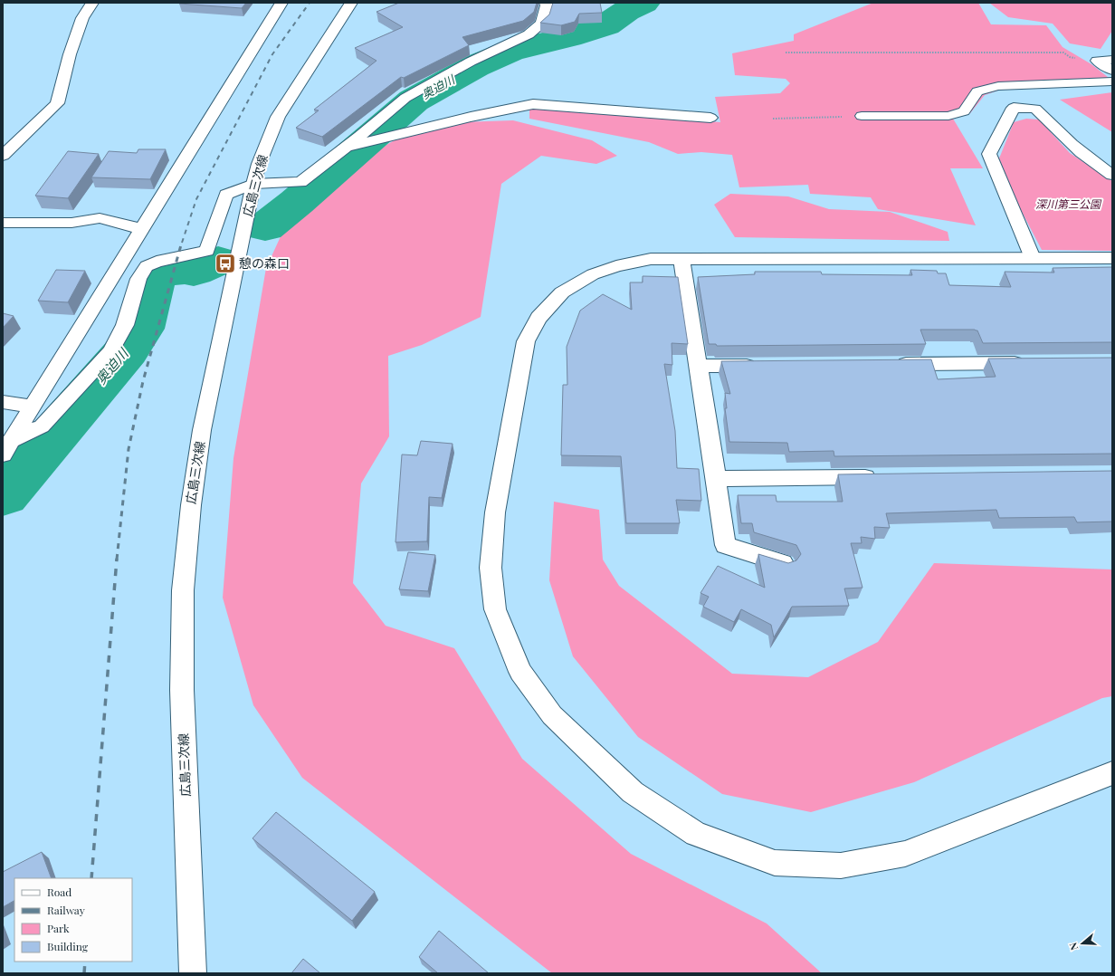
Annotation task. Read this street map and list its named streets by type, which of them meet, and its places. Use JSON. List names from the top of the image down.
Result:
{
  "streets": {
    "street": ["広島三次線"]
  },
  "water": ["奥迫川"],
  "parks": ["深川第三公園"],
  "places": {
    "bus stop": ["憩の森口"]
  },
  "legend": [
    "Road",
    "Railway",
    "Park",
    "Building"
  ],
  "north": "left"
}
